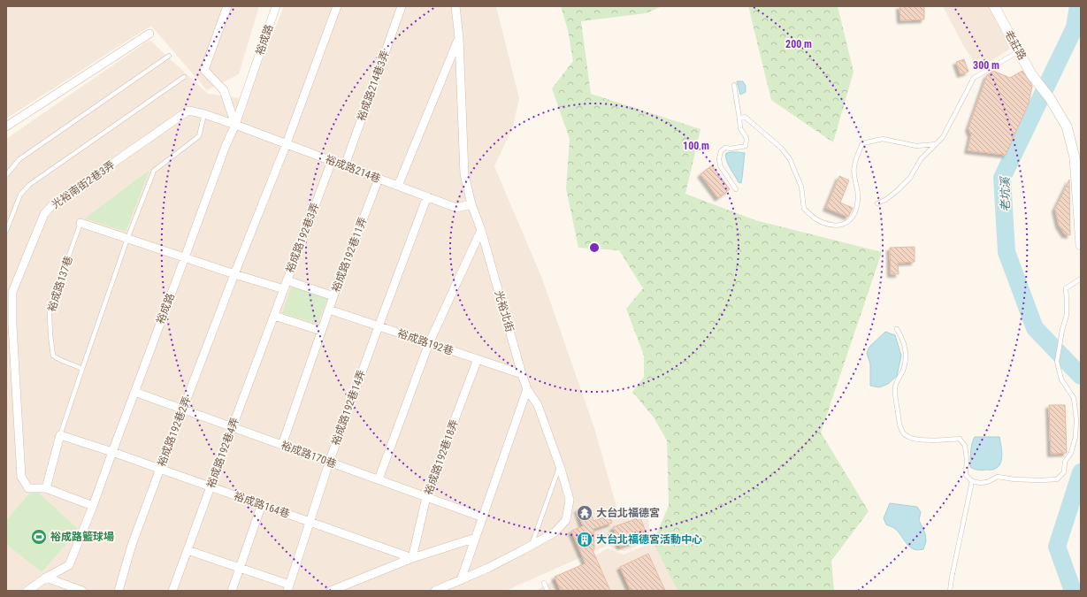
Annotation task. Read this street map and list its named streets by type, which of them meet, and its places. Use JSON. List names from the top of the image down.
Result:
{
  "streets": {
    "street": [
      "裕成路",
      "老莊路",
      "裕成路214巷3弄",
      "裕成路214巷",
      "光裕南街2巷3弄",
      "裕成路192巷3弄",
      "裕成路192巷11弄",
      "光裕北街",
      "裕成路192巷",
      "裕成路192巷14弄",
      "裕成路192巷2弄",
      "裕成路192巷4弄",
      "裕成路170巷",
      "裕成路192巷18弄",
      "裕成路164巷"
    ],
    "lane": ["裕成路137巷"]
  },
  "crossings": [
    ["裕成路", "裕成路214巷"],
    ["裕成路", "光裕南街2巷3弄"],
    ["裕成路", "裕成路170巷"],
    ["裕成路", "裕成路164巷"],
    ["裕成路214巷3弄", "裕成路214巷"],
    ["裕成路214巷", "光裕南街2巷3弄"],
    ["裕成路214巷", "裕成路192巷3弄"],
    ["裕成路214巷", "裕成路192巷11弄"],
    ["裕成路214巷", "光裕北街"],
    ["裕成路214巷", "裕成路192巷14弄"],
    ["裕成路214巷", "裕成路192巷2弄"],
    ["裕成路192巷3弄", "裕成路192巷4弄"],
    ["裕成路192巷11弄", "裕成路192巷"],
    ["裕成路192巷11弄", "裕成路170巷"],
    ["光裕北街", "裕成路192巷"],
    ["裕成路192巷", "裕成路192巷14弄"],
    ["裕成路192巷", "裕成路192巷18弄"],
    ["裕成路192巷14弄", "裕成路170巷"],
    ["裕成路192巷14弄", "裕成路164巷"],
    ["裕成路192巷2弄", "裕成路170巷"],
    ["裕成路192巷2弄", "裕成路164巷"],
    ["裕成路192巷4弄", "裕成路170巷"],
    ["裕成路192巷4弄", "裕成路164巷"],
    ["裕成路170巷", "裕成路192巷18弄"],
    ["裕成路192巷18弄", "裕成路164巷"]
  ],
  "water": ["老坑溪"],
  "places": {
    "temple": ["大台北福德宮"],
    "sports": ["裕成路籃球場"],
    "building": ["大台北福德宮活動中心"]
  },
  "rings": ["200 m", "300 m", "100 m"]
}
